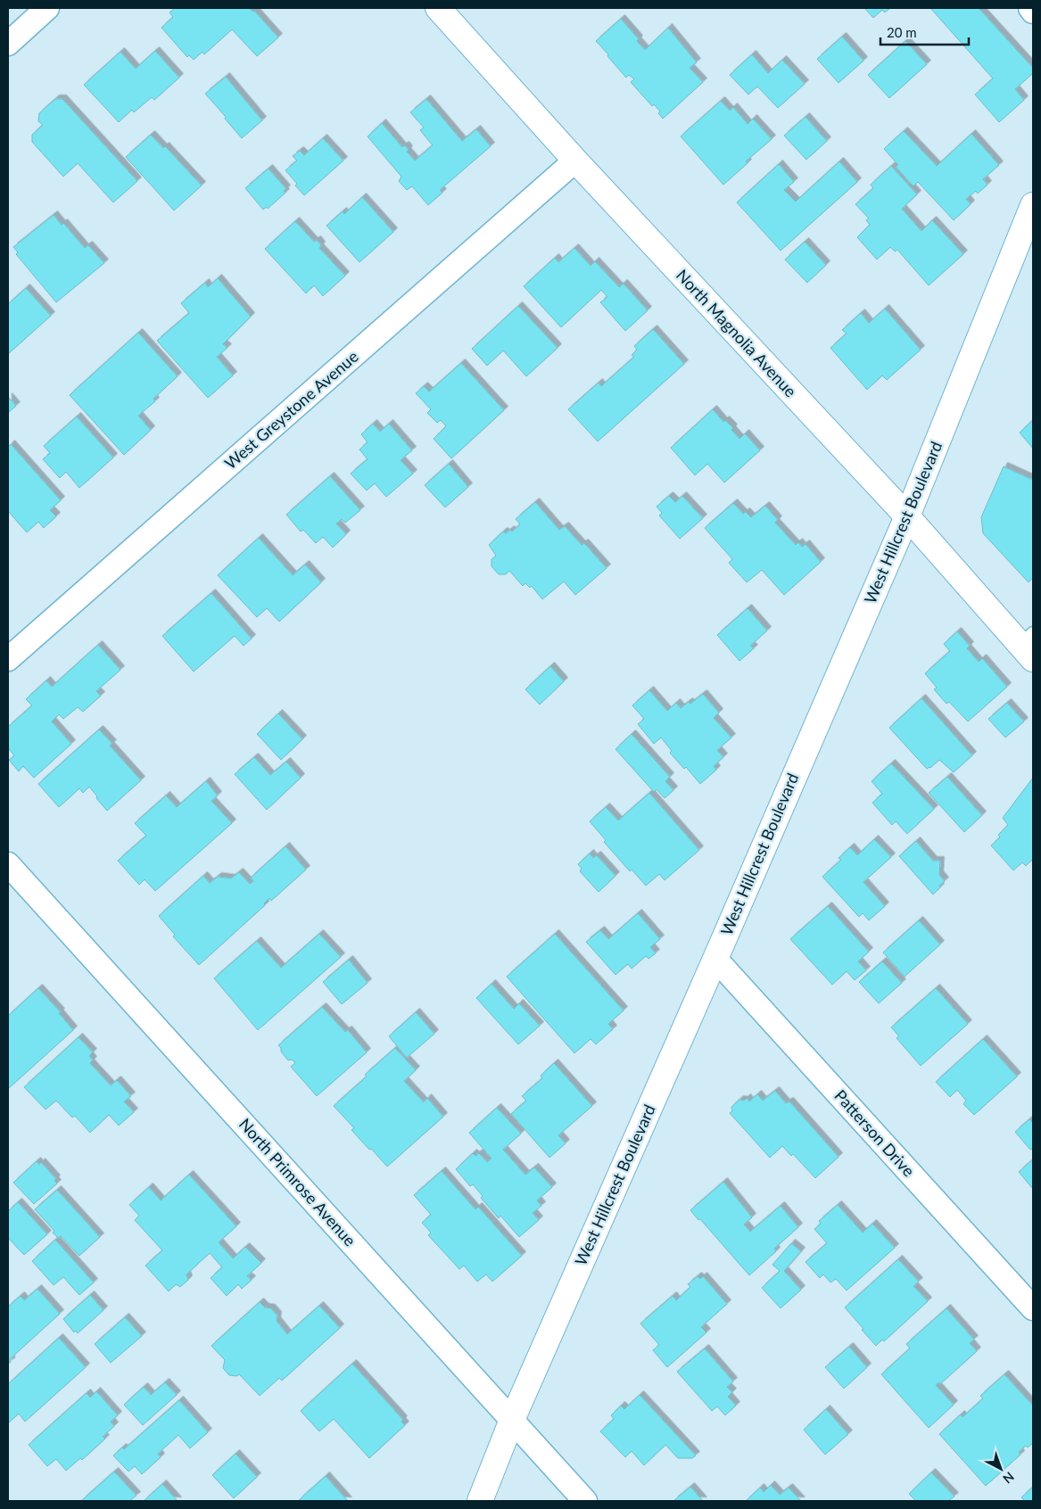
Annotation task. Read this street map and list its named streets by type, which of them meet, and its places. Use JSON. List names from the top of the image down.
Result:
{
  "streets": {
    "street": [
      "North Magnolia Avenue",
      "West Greystone Avenue",
      "West Hillcrest Boulevard",
      "Patterson Drive",
      "North Primrose Avenue"
    ]
  },
  "crossings": [
    ["North Magnolia Avenue", "West Greystone Avenue"],
    ["North Magnolia Avenue", "West Hillcrest Boulevard"],
    ["West Hillcrest Boulevard", "Patterson Drive"],
    ["West Hillcrest Boulevard", "North Primrose Avenue"]
  ],
  "scale_bar": "20 m",
  "north": "bottom right"
}
